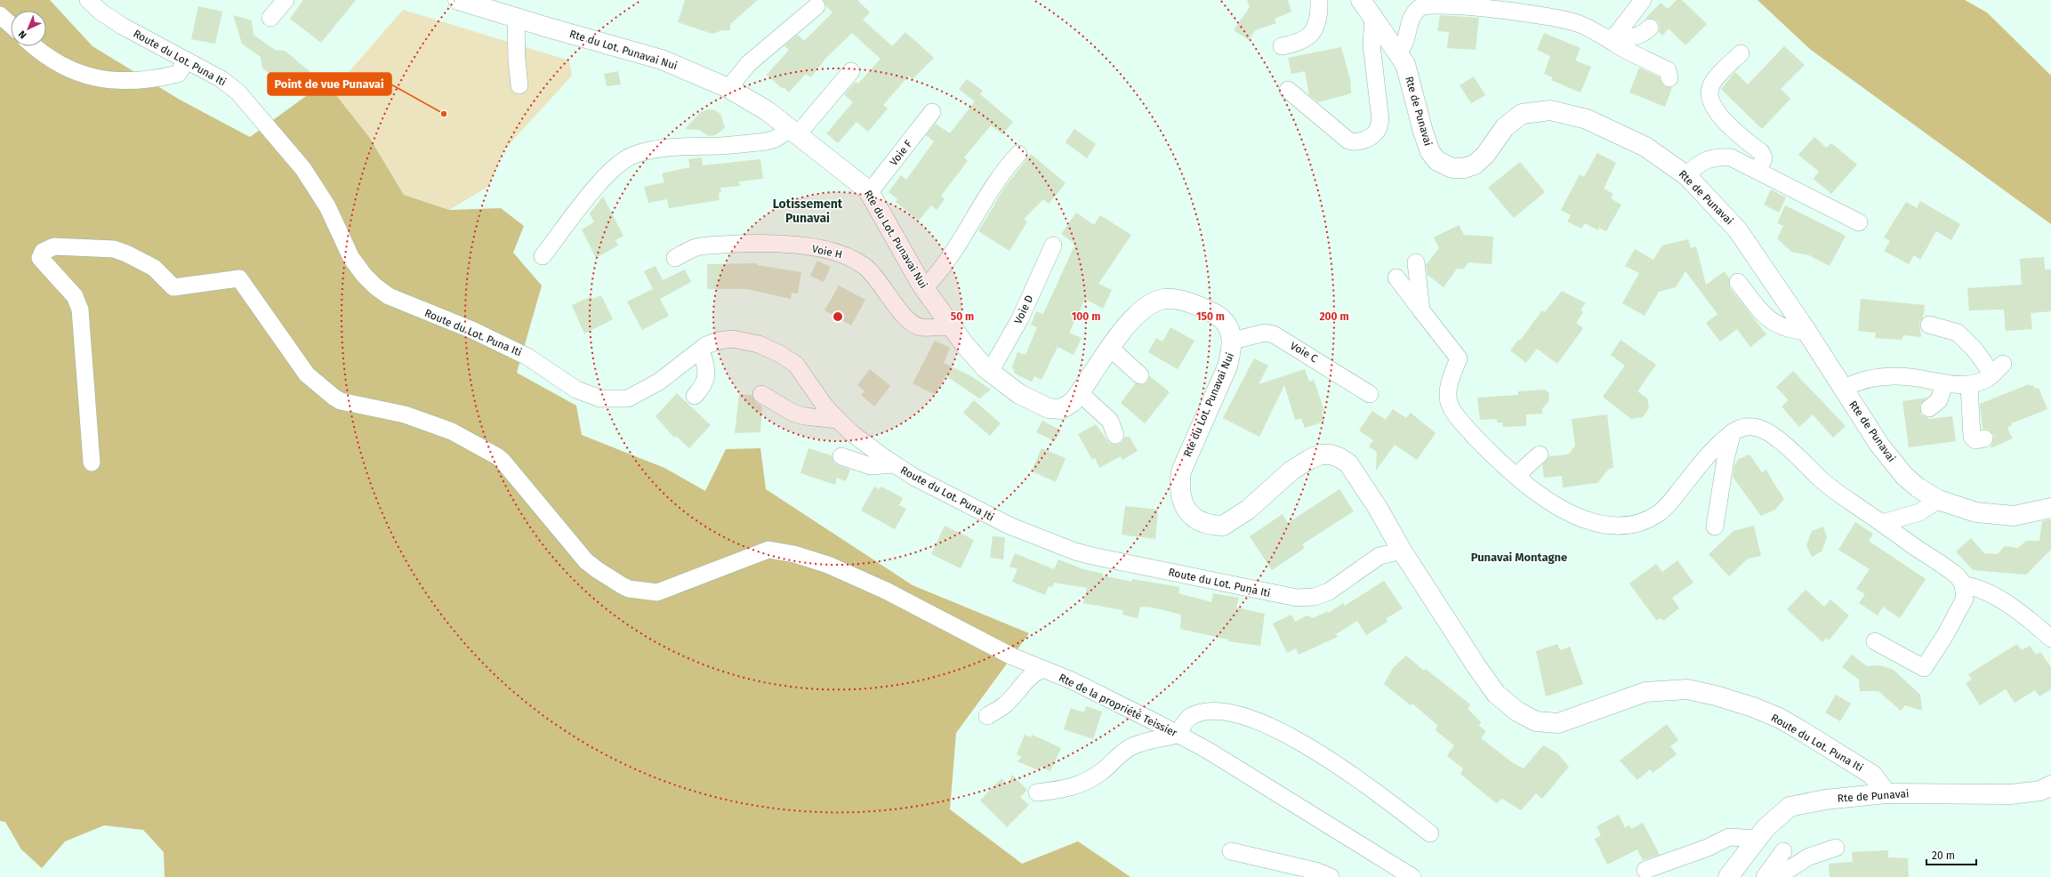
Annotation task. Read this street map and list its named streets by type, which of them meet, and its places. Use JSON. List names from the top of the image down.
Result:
{
  "streets": {
    "main road": ["Rte du Lot. Punavai Nui", "Route du Lot. Puna Iti", "Rte de Punavai"],
    "street": [
      "Voie F",
      "Voie H",
      "Voie D",
      "Voie C",
      "Rte de la propriété Teissier"
    ]
  },
  "crossings": [
    ["Rte du Lot. Punavai Nui", "Route du Lot. Puna Iti"],
    ["Rte du Lot. Punavai Nui", "Voie F"],
    ["Rte du Lot. Punavai Nui", "Voie H"],
    ["Rte du Lot. Punavai Nui", "Voie D"],
    ["Rte du Lot. Punavai Nui", "Voie C"],
    ["Route du Lot. Puna Iti", "Rte de Punavai"]
  ],
  "districts": ["Lotissement Punavai", "Punavai Montagne"],
  "places": ["Point de vue Punavai"],
  "scale_bar": "20 m",
  "north": "bottom left",
  "rings": [
    "50 m",
    "100 m",
    "150 m",
    "200 m"
  ]
}
